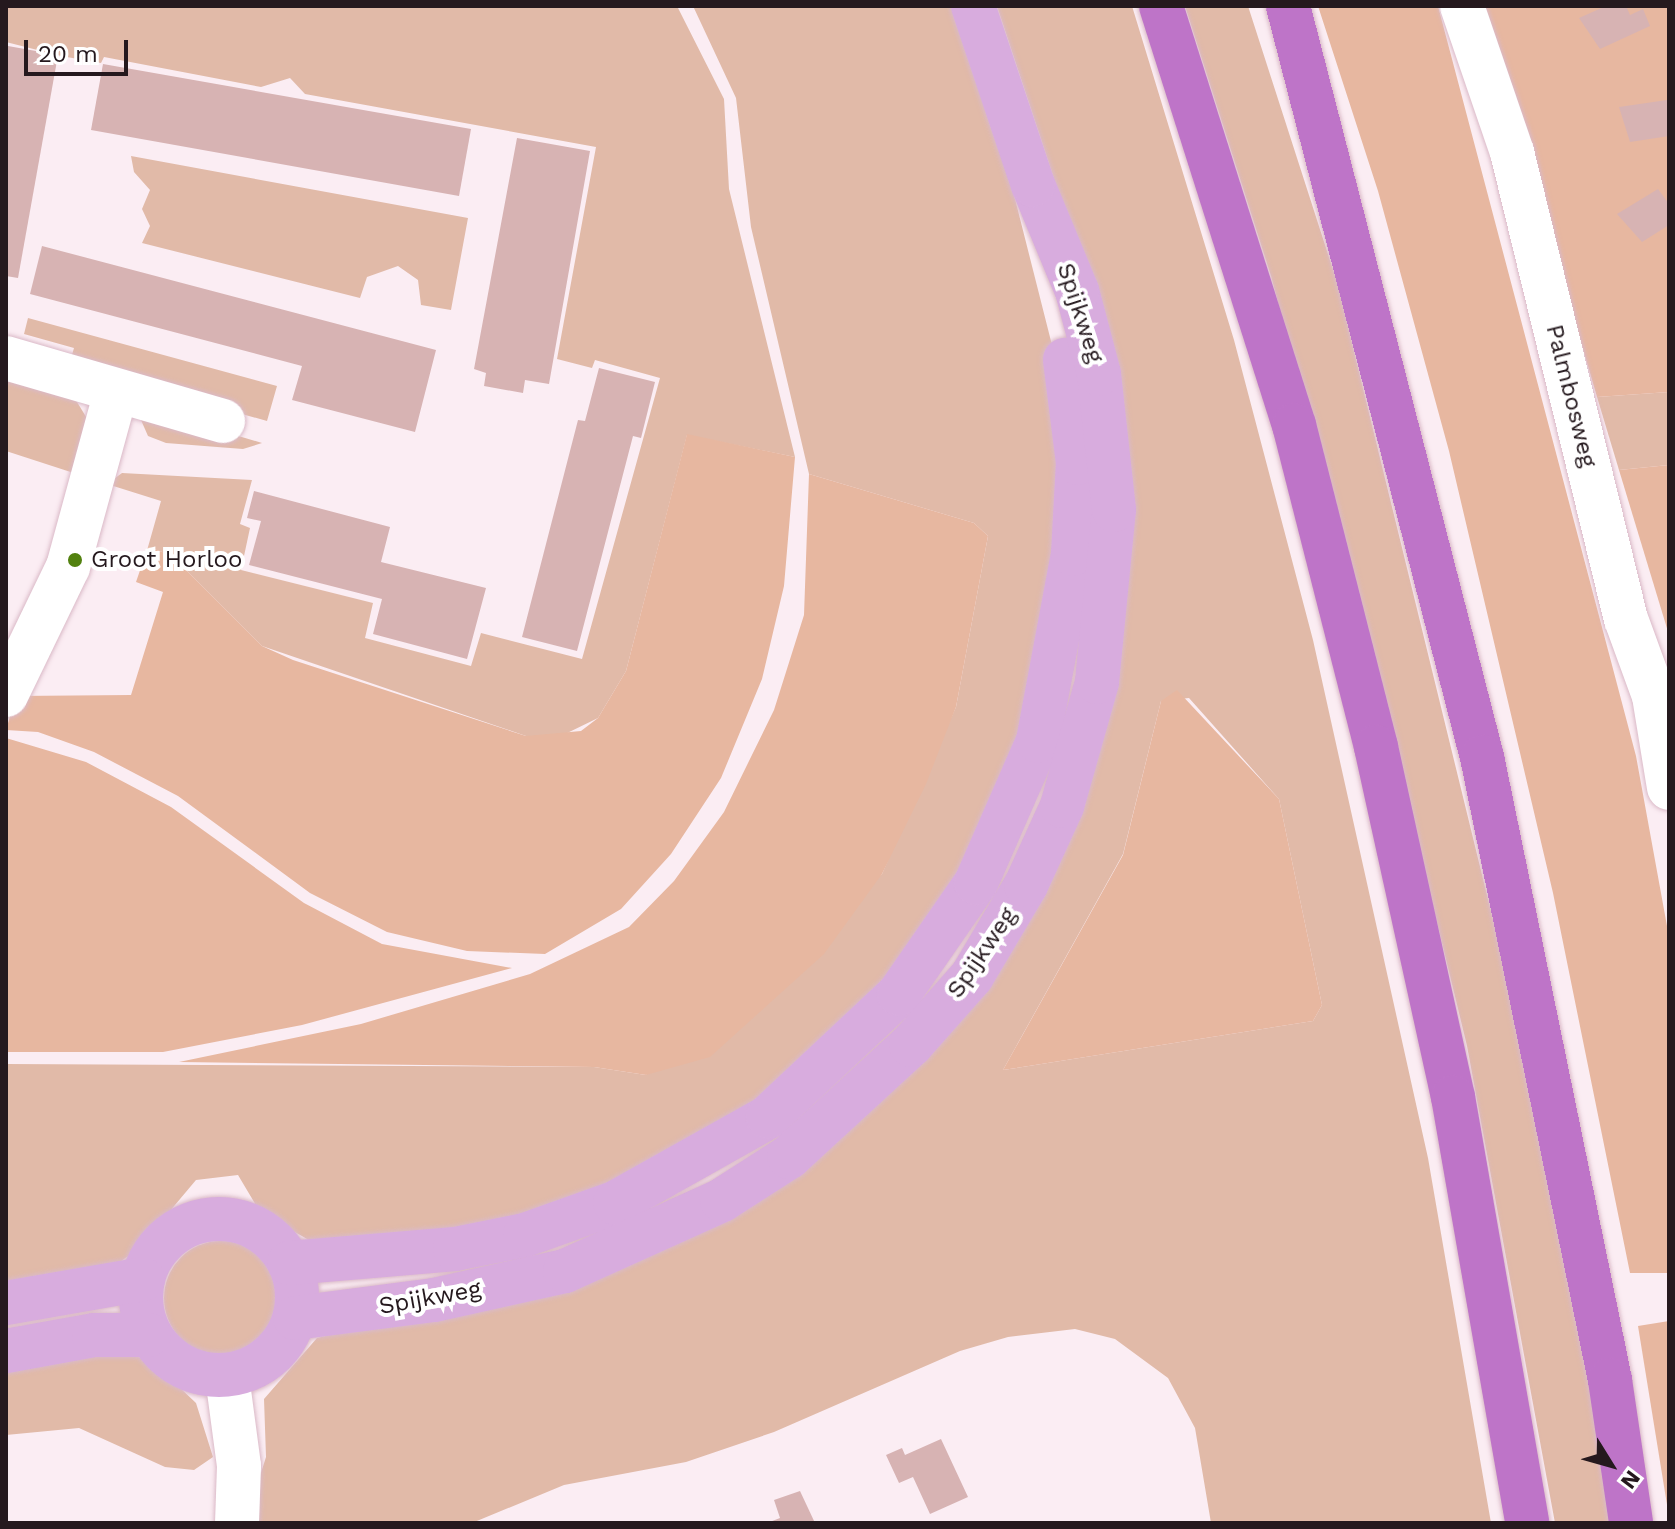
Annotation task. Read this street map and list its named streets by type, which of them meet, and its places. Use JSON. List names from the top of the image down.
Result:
{
  "streets": {
    "main road": ["Spijkweg"],
    "street": ["Palmbosweg"]
  },
  "places": ["Groot Horloo"],
  "scale_bar": "20 m",
  "north": "bottom right"
}
